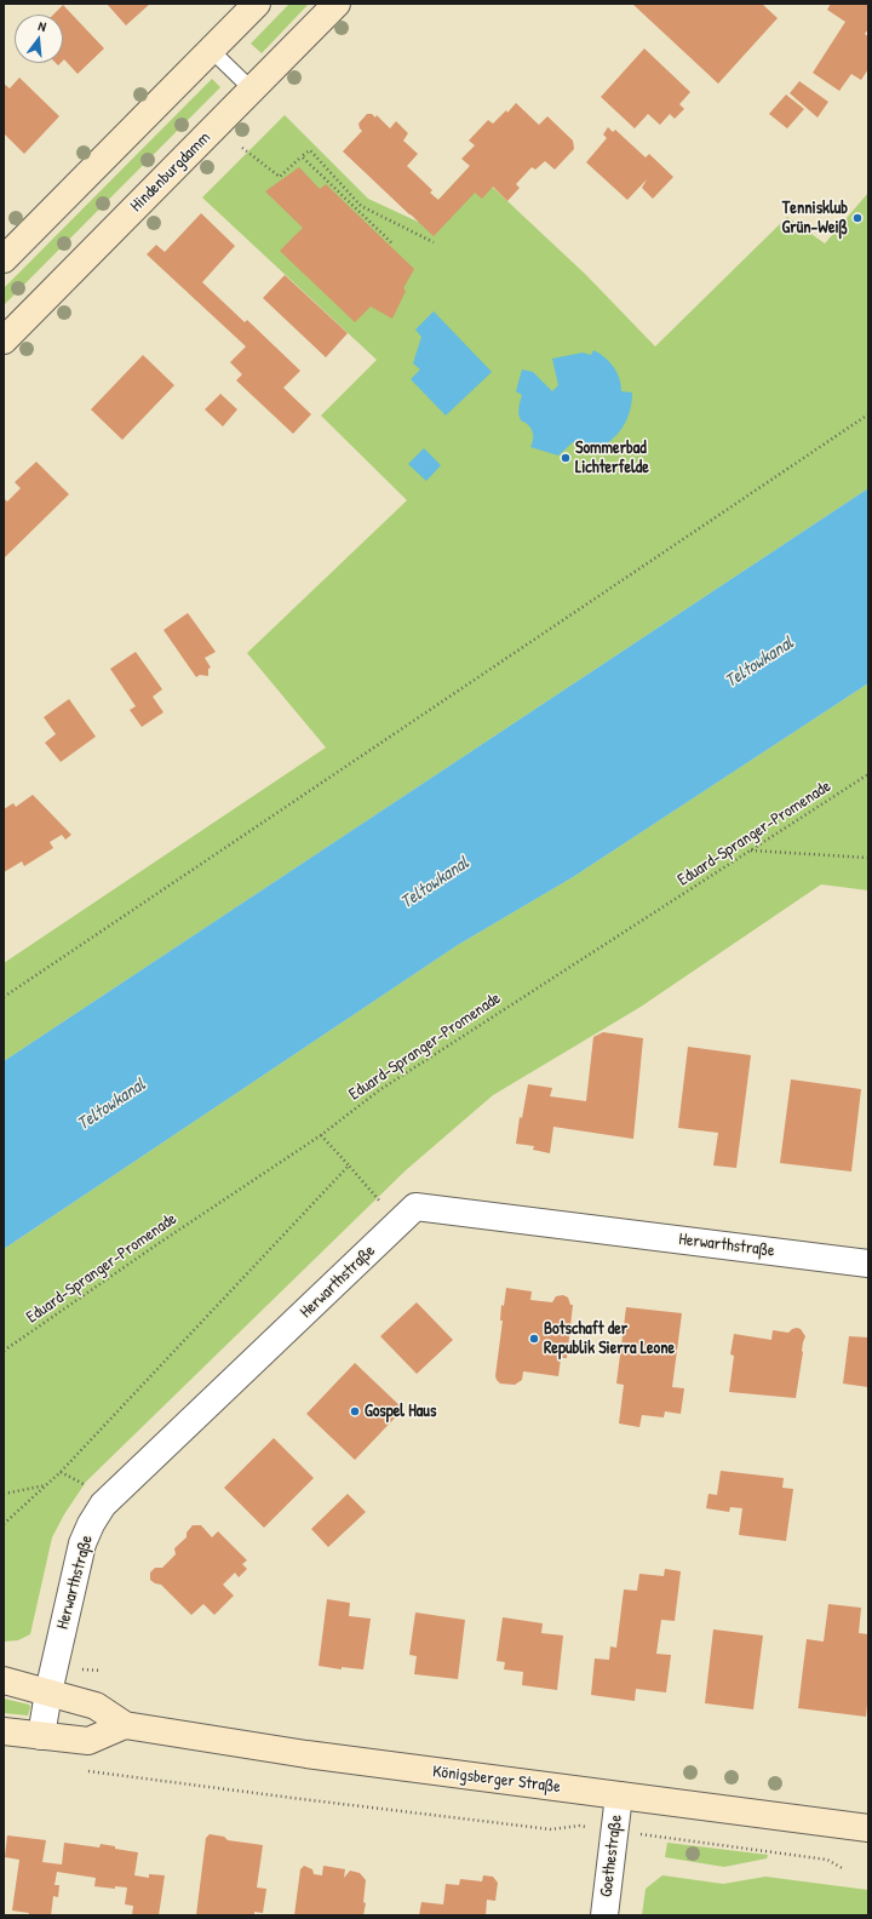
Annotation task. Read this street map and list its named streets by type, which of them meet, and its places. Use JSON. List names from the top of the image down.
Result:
{
  "streets": {
    "main road": ["Hindenburgdamm", "Königsberger Straße"],
    "street": ["Herwarthstraße", "Goethestraße"],
    "path": ["Eduard-Spranger-Promenade"]
  },
  "crossings": [
    ["Herwarthstraße", "Königsberger Straße"],
    ["Königsberger Straße", "Goethestraße"]
  ],
  "water": ["Teltowkanal"],
  "places": [
    "Tennisklub Grün-Weiß",
    "Sommerbad Lichterfelde",
    "Botschaft der Republik Sierra Leone",
    "Gospel Haus"
  ],
  "north": "top"
}
